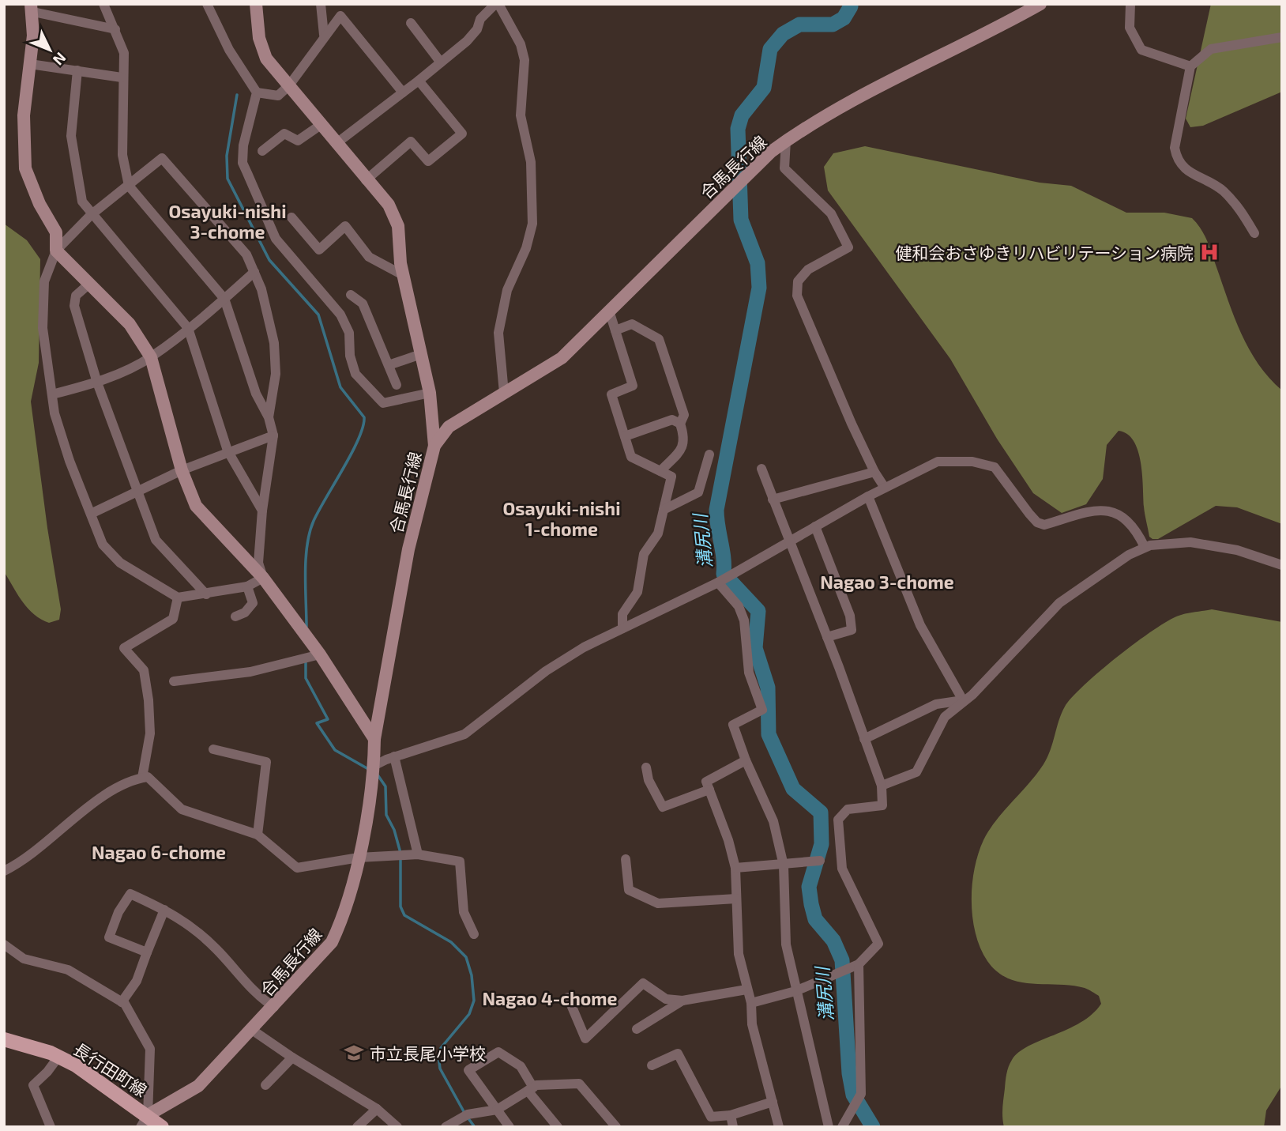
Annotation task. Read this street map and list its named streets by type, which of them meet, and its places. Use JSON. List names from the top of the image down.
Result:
{
  "streets": {
    "main road": ["合馬長行線", "長行田町線"]
  },
  "crossings": [
    ["合馬長行線", "長行田町線"]
  ],
  "districts": [
    "Osayuki-nishi 3-chome",
    "Osayuki-nishi 1-chome",
    "Nagao 3-chome",
    "Nagao 6-chome",
    "Nagao 4-chome"
  ],
  "water": ["溝尻川"],
  "places": {
    "hospital": ["健和会おさゆきリハビリテーション病院"],
    "school or university": ["市立長尾小学校"]
  },
  "north": "bottom right"
}
